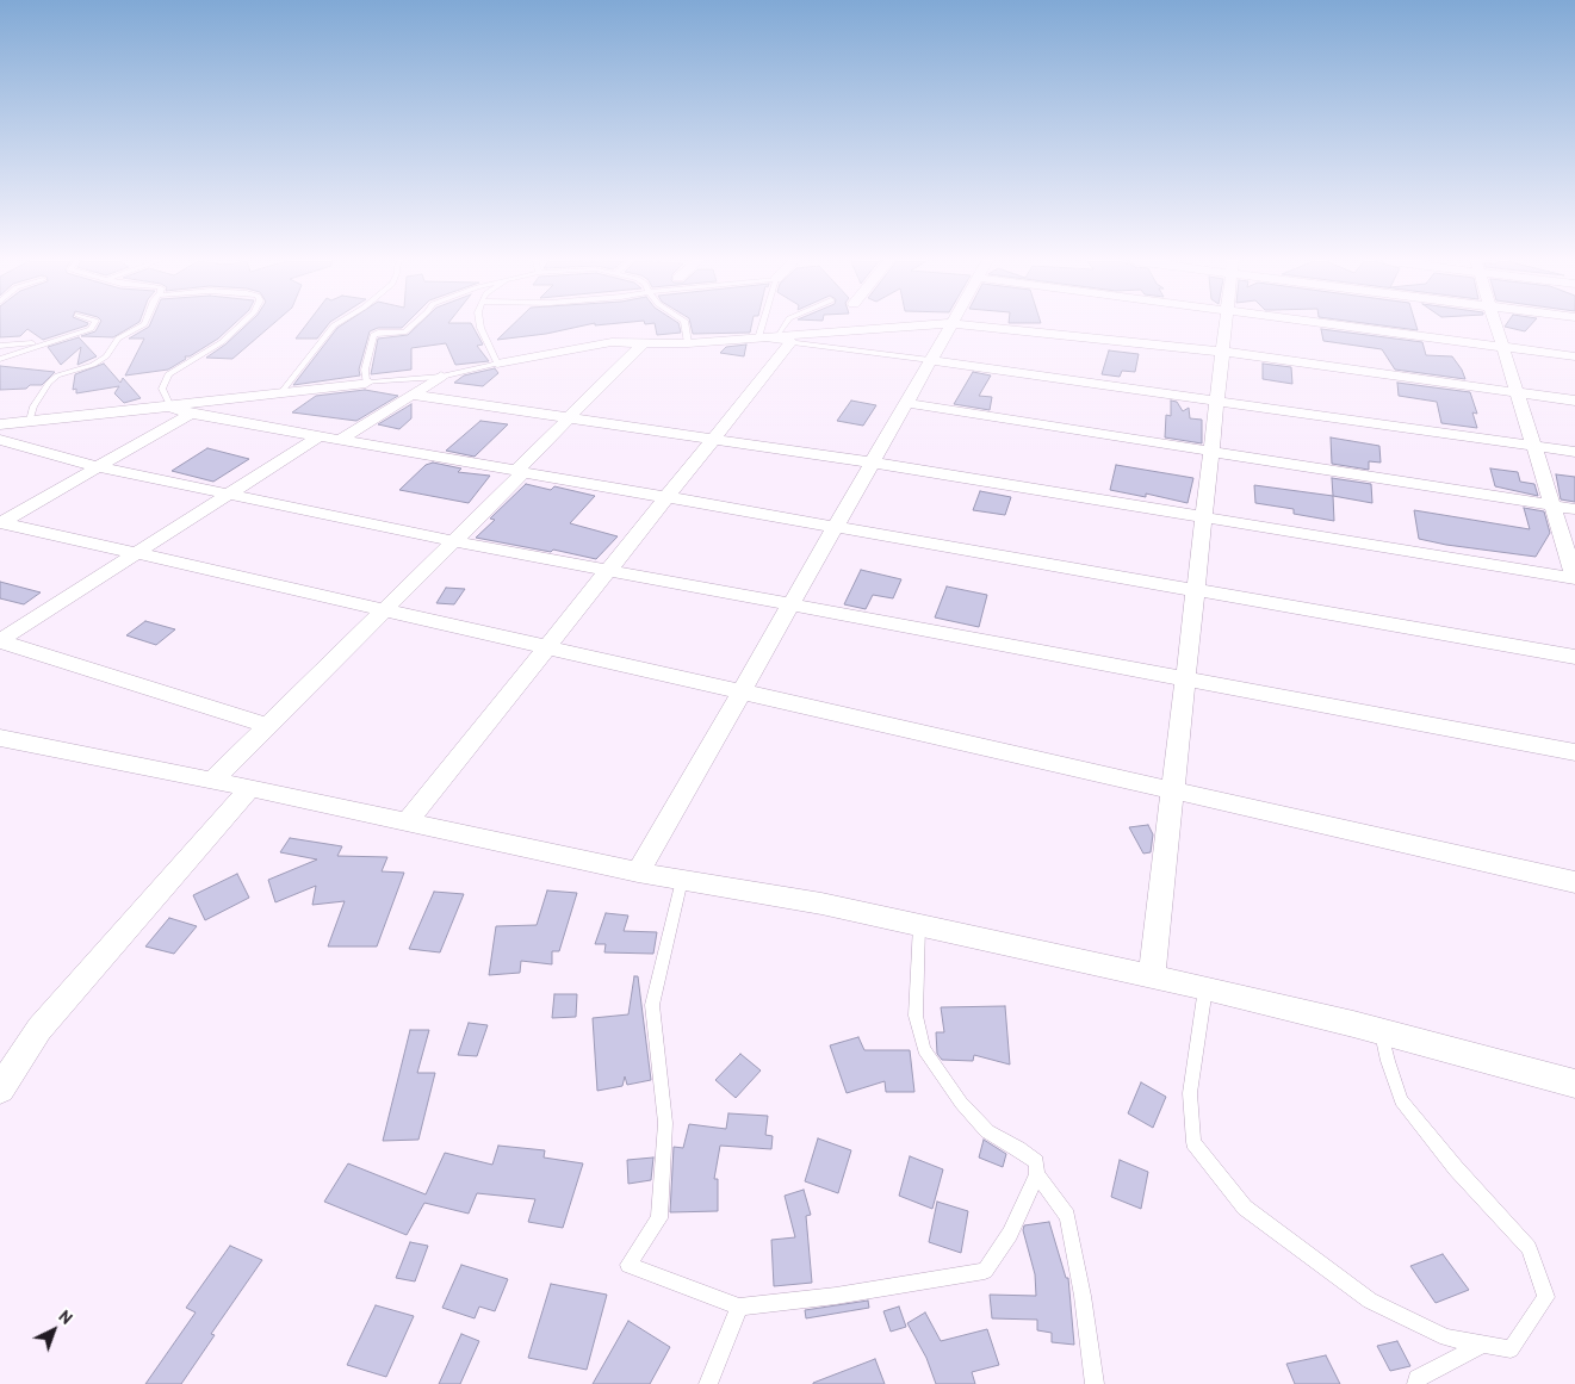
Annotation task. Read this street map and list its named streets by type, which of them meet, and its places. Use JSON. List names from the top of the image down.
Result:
{
  "north": "top right"
}
